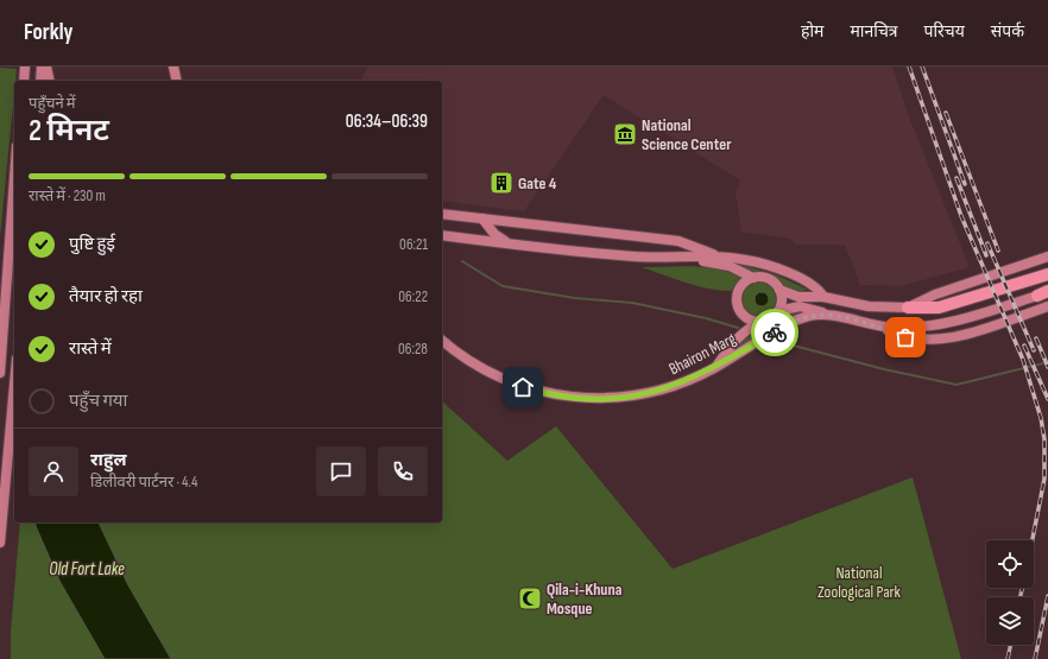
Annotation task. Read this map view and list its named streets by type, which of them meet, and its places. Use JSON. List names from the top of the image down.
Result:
{
  "streets": {
    "main road": ["Bhairon Marg"]
  },
  "water": ["Old Fort Lake"],
  "parks": ["National Zoological Park"],
  "places": {
    "museum": ["National Science Center"],
    "building": ["Gate 4"],
    "mosque": ["Qila-i-Khuna Mosque"]
  },
  "page": {
    "header": "Forkly",
    "nav": [
      "होम",
      "मानचित्र",
      "परिचय",
      "संपर्क"
    ],
    "heading": ["2 मिनट", "पहुँचने में", "06:34–06:39"],
    "panel": ["राहुल", "डिलीवरी पार्टनर · 4.4"],
    "bar": "रास्ते में · 230 m",
    "list": [
      ["पुष्टि हुई", "06:21"],
      ["तैयार हो रहा", "06:22"],
      ["रास्ते में", "06:28"],
      "पहुँच गया"
    ]
  }
}
